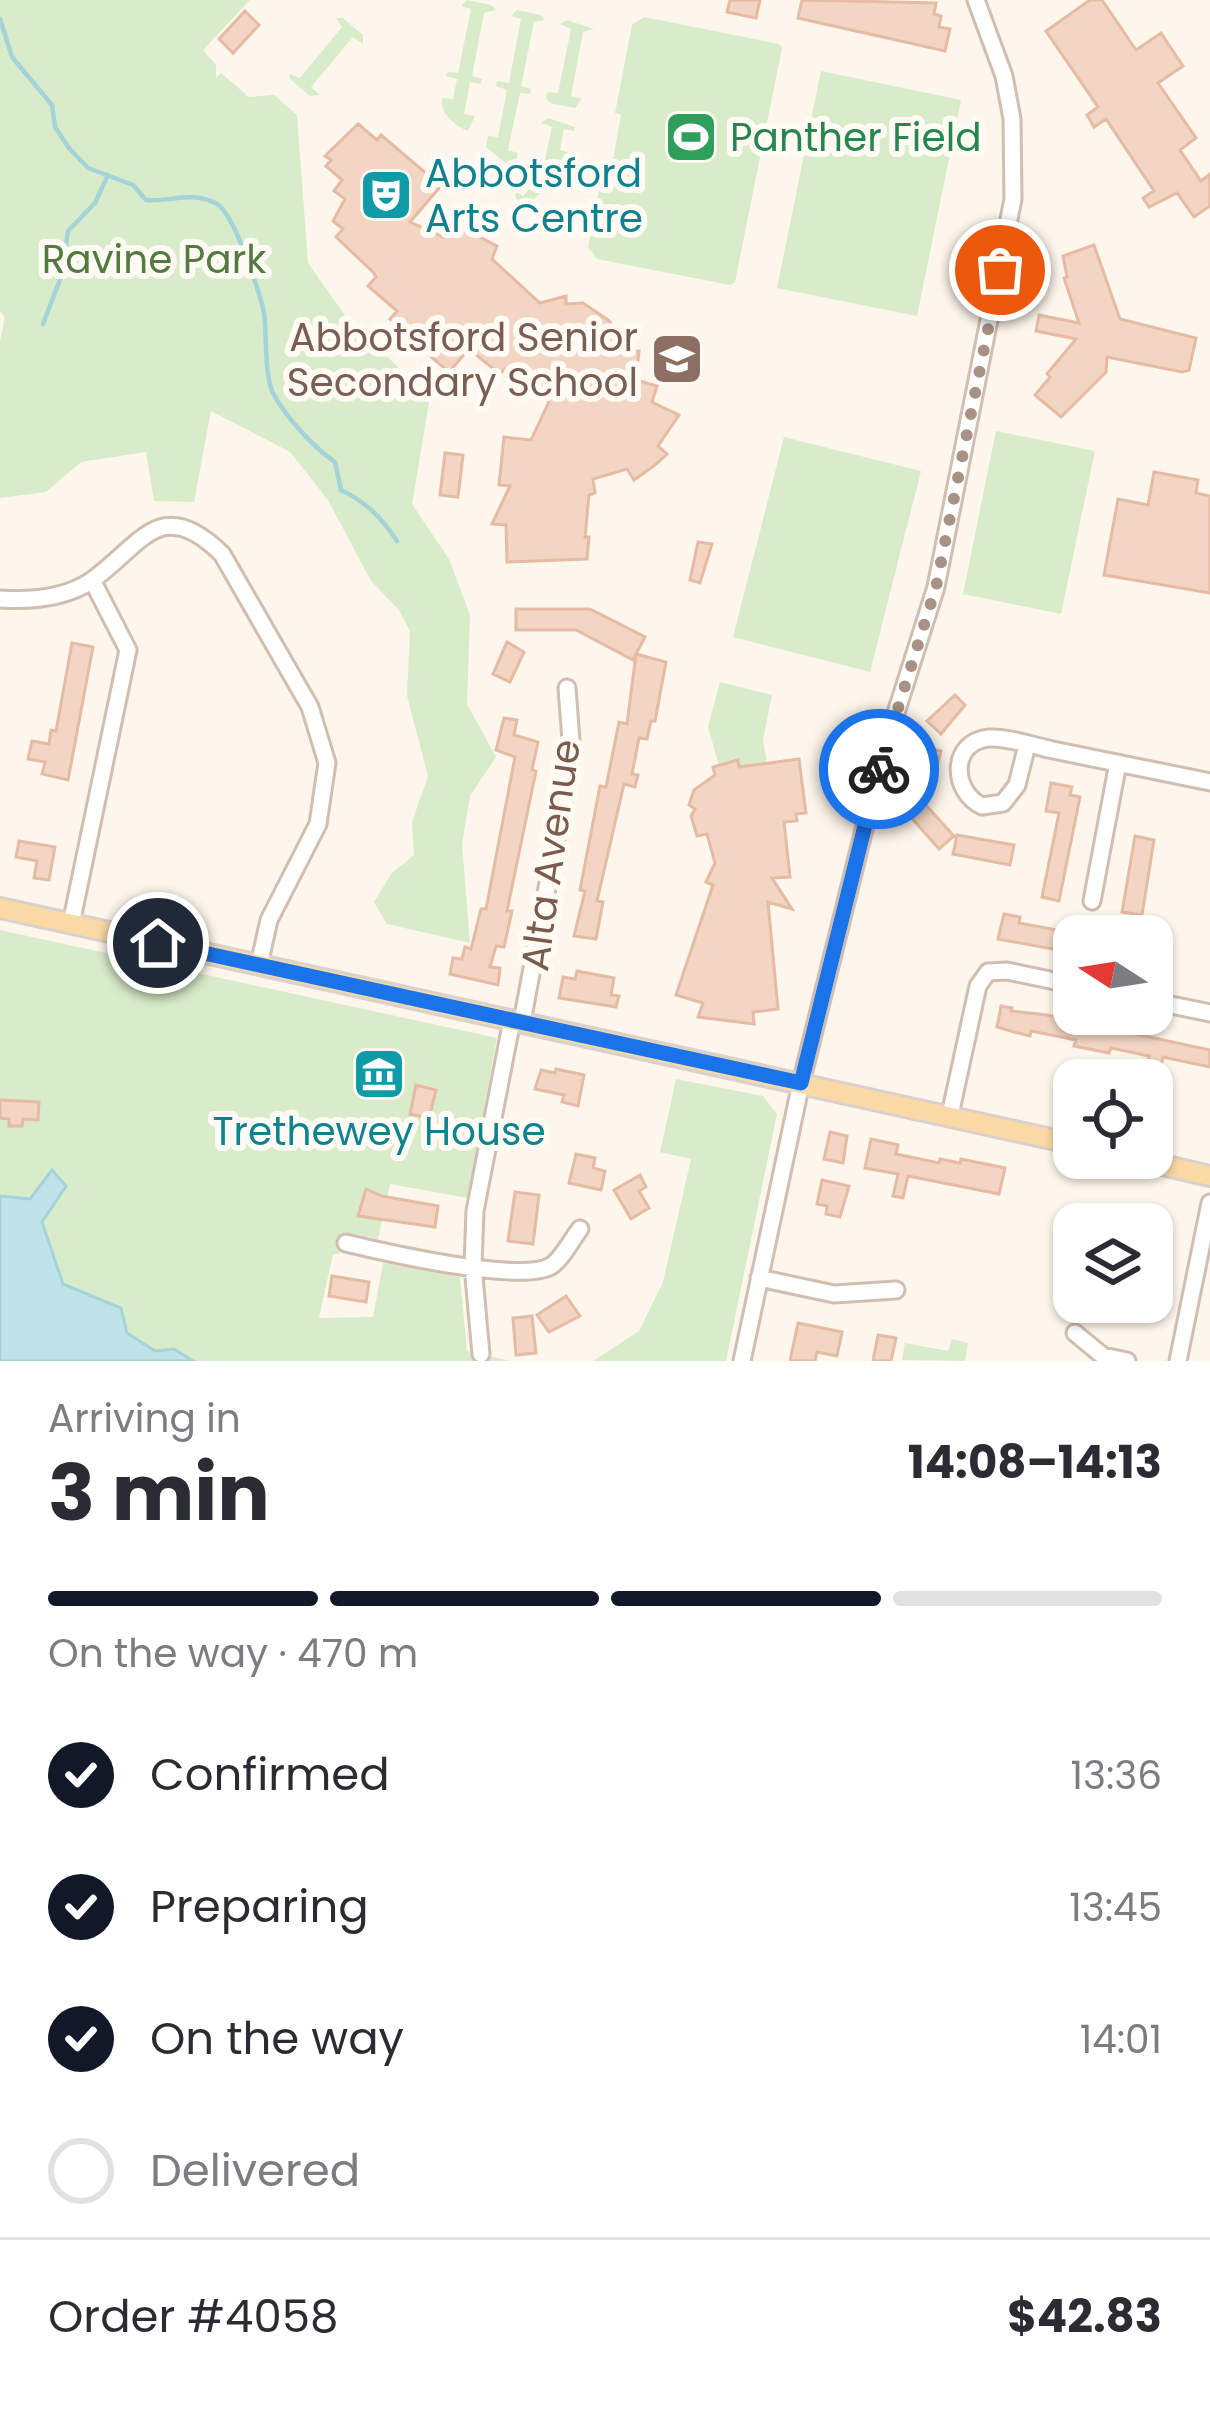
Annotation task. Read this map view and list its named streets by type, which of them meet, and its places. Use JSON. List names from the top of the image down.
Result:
{
  "streets": {
    "street": ["Alta Avenue"]
  },
  "parks": ["Ravine Park"],
  "places": {
    "sports": ["Panther Field"],
    "theatre": ["Abbotsford Arts Centre"],
    "school or university": ["Abbotsford Senior Secondary School"],
    "museum": ["Trethewey House"]
  },
  "north": "left",
  "page": {
    "heading": ["3 min", "Arriving in", "14:08–14:13"],
    "panel": ["Order #4058", "$42.83"],
    "bar": "On the way · 470 m",
    "list": [
      ["Confirmed", "13:36"],
      ["Preparing", "13:45"],
      ["On the way", "14:01"],
      "Delivered"
    ]
  }
}
